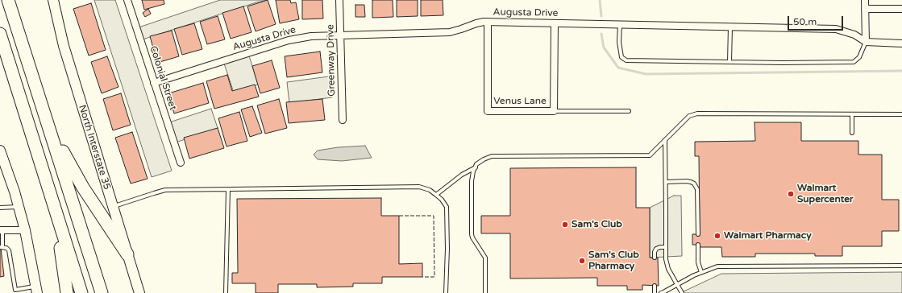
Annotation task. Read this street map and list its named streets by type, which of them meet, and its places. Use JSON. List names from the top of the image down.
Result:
{
  "streets": {
    "main road": ["North Interstate 35"],
    "street": [
      "Augusta Drive",
      "Greenway Drive",
      "Colonial Street",
      "Venus Lane"
    ]
  },
  "crossings": [
    ["Augusta Drive", "Greenway Drive"],
    ["Augusta Drive", "Colonial Street"],
    ["Augusta Drive", "Venus Lane"]
  ],
  "places": [
    "Walmart Supercenter",
    "Sam's Club",
    "Walmart Pharmacy",
    "Sam's Club Pharmacy"
  ],
  "scale_bar": "50 m"
}
